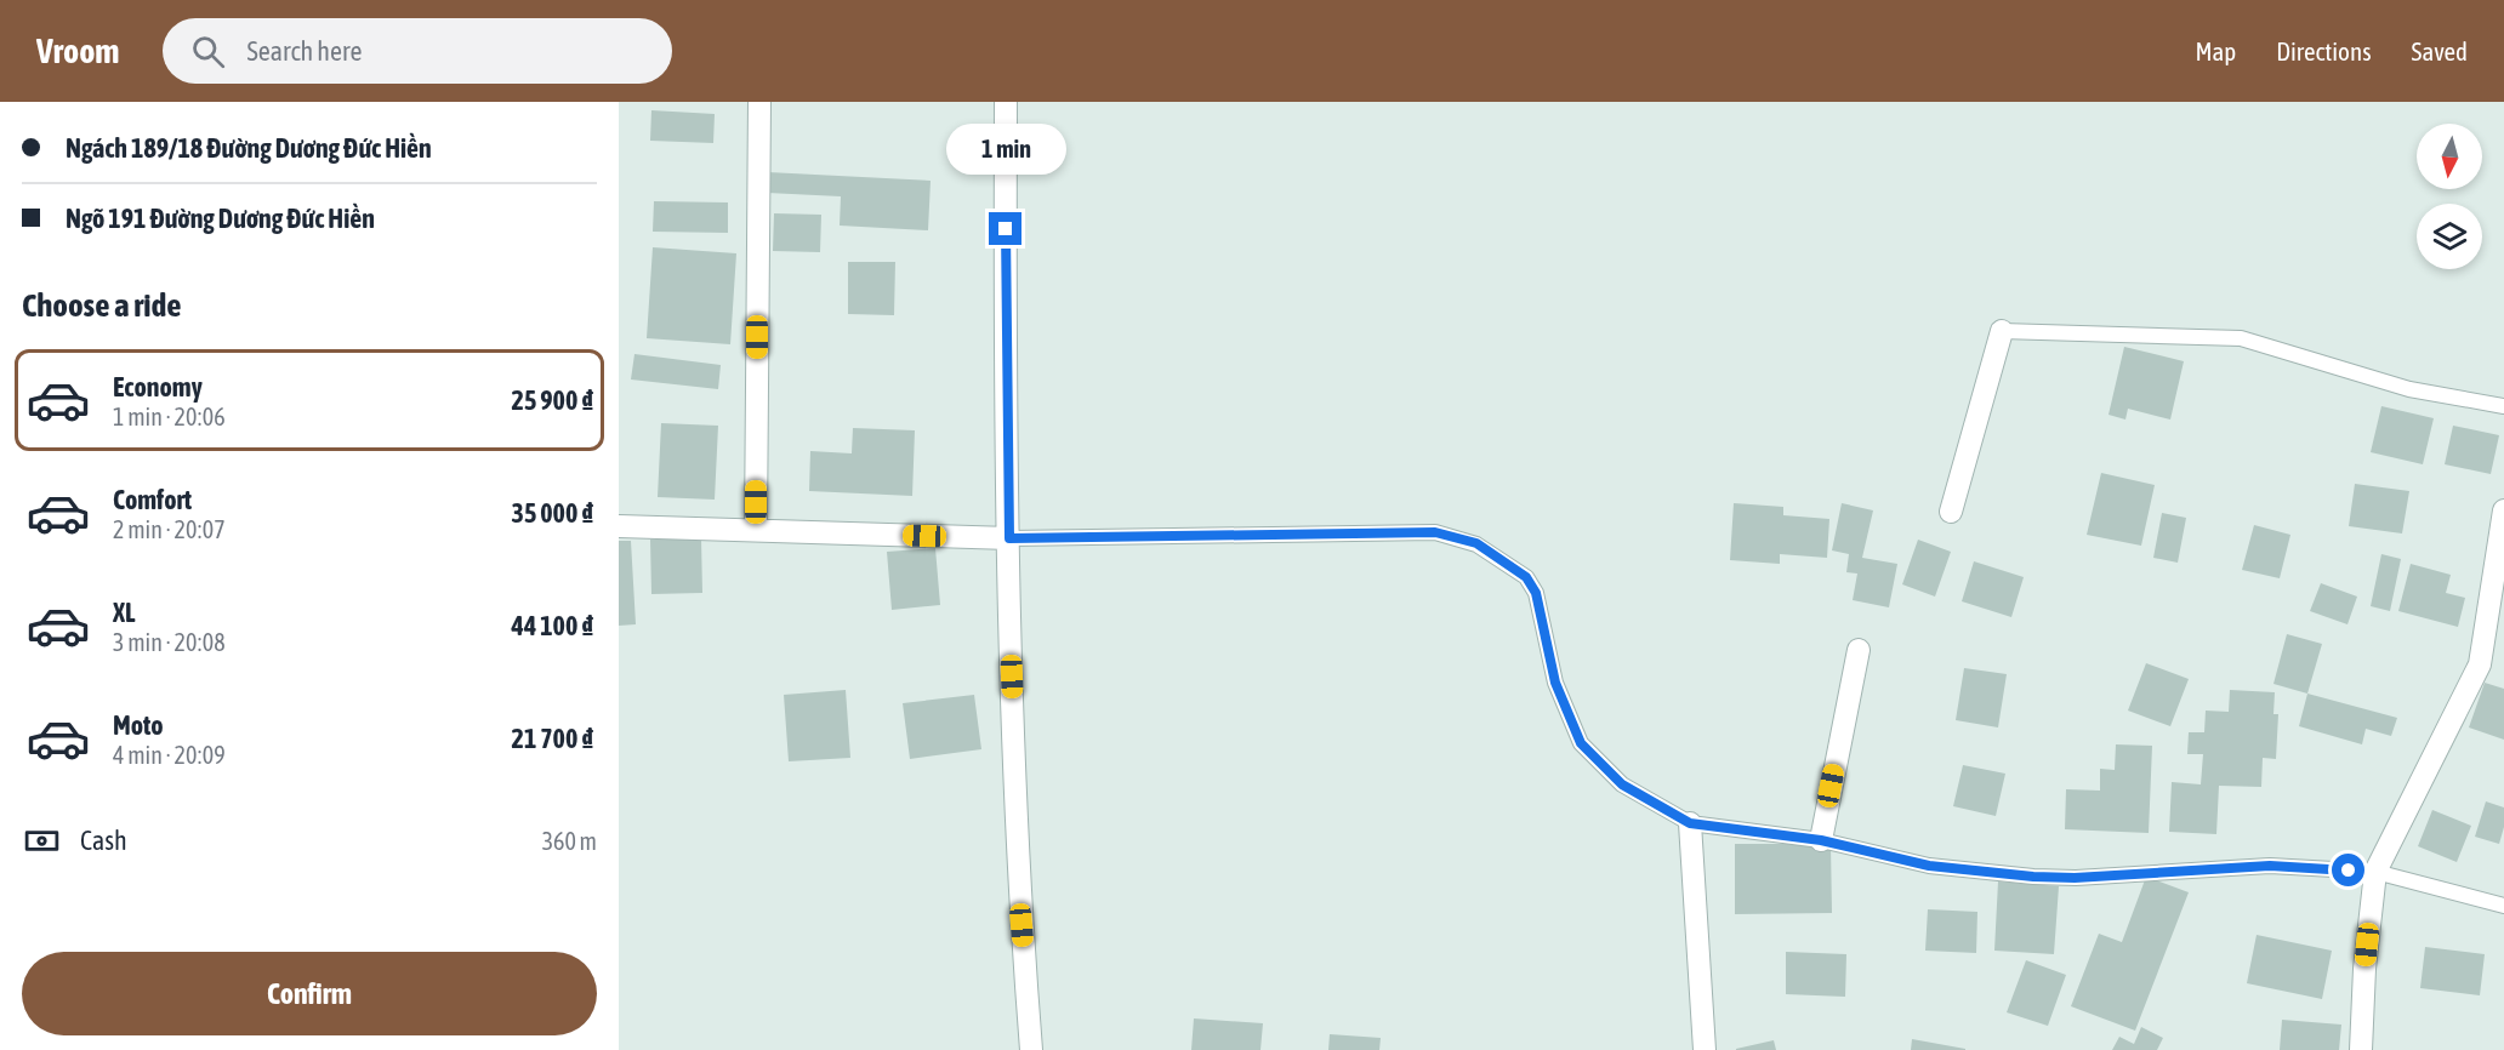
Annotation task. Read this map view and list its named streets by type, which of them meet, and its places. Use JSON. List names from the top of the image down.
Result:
{
  "north": "bottom",
  "page": {
    "header": "Vroom",
    "search": "Search here",
    "nav": ["Map", "Directions", "Saved"],
    "banner": ["Ngách 189/18 Đường Dương Đức Hiền", "Ngõ 191 Đường Dương Đức Hiền"],
    "bubble": "1 min",
    "heading": "Choose a ride",
    "list": [
      {
        "name": "Economy",
        "note": "1 min · 20:06",
        "value": "25 900 ₫"
      },
      {
        "name": "Comfort",
        "note": "2 min · 20:07",
        "value": "35 000 ₫"
      },
      {
        "name": "XL",
        "note": "3 min · 20:08",
        "value": "44 100 ₫"
      },
      {
        "name": "Moto",
        "note": "4 min · 20:09",
        "value": "21 700 ₫"
      }
    ],
    "pay": ["Cash", "360 m"],
    "buttons": "Confirm"
  }
}
